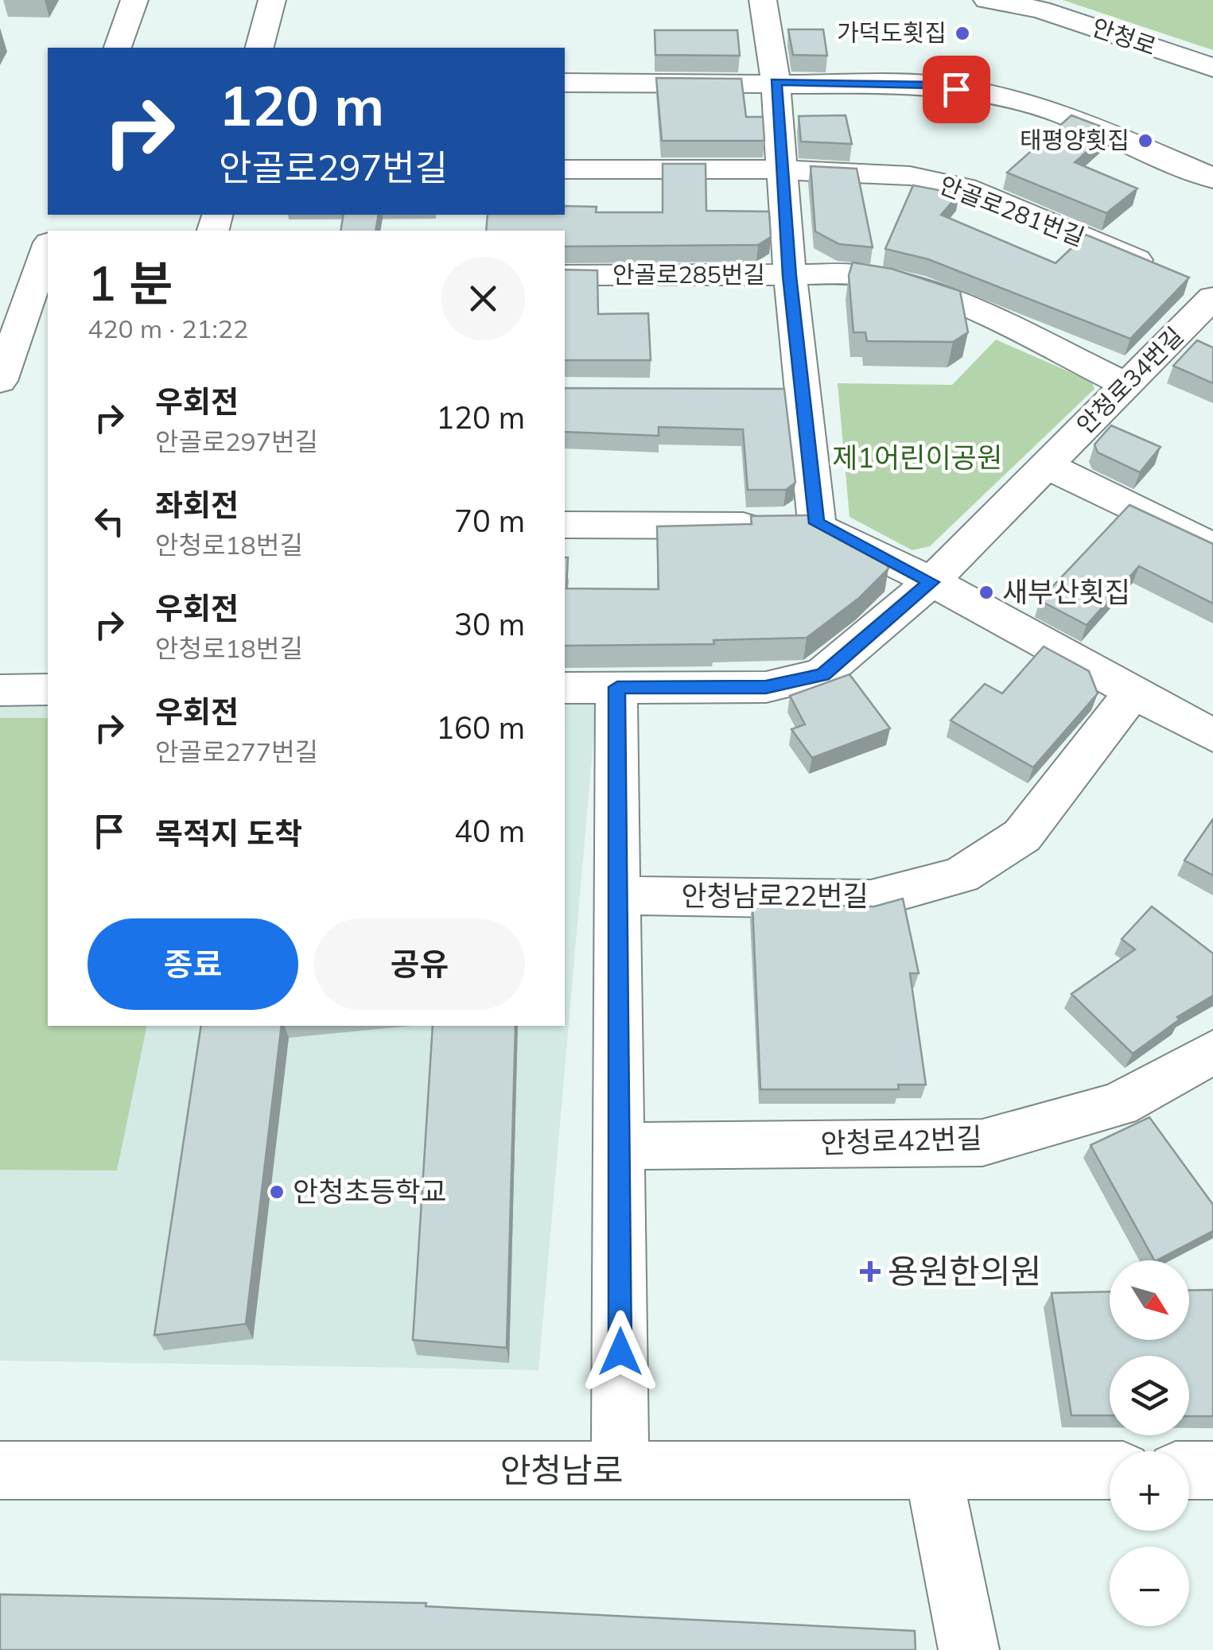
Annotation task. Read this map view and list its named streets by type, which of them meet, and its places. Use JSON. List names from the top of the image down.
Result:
{
  "streets": {
    "street": [
      "안청로",
      "안골로281번길",
      "안골로285번길",
      "안청로34번길",
      "안청남로22번길",
      "안청로42번길",
      "안청남로"
    ]
  },
  "crossings": [
    ["안골로281번길", "안청로34번길"],
    ["안골로285번길", "안청로34번길"]
  ],
  "parks": ["제1어린이공원"],
  "places": {
    "other": [
      "가덕도횟집",
      "태평양횟집",
      "새부산횟집",
      "안청초등학교"
    ],
    "health": ["용원한의원"]
  },
  "north": "bottom right",
  "page": {
    "turn": ["120 m", "안골로297번길"],
    "heading": ["1 분", "420 m · 21:22"],
    "list": [
      {
        "name": "우회전",
        "note": "안골로297번길",
        "value": "120 m"
      },
      {
        "name": "좌회전",
        "note": "안청로18번길",
        "value": "70 m"
      },
      {
        "name": "우회전",
        "note": "안청로18번길",
        "value": "30 m"
      },
      {
        "name": "우회전",
        "note": "안골로277번길",
        "value": "160 m"
      },
      {
        "name": "목적지 도착",
        "value": "40 m"
      }
    ],
    "buttons": ["종료", "공유"],
    "map_buttons": ["+", "−"]
  }
}
